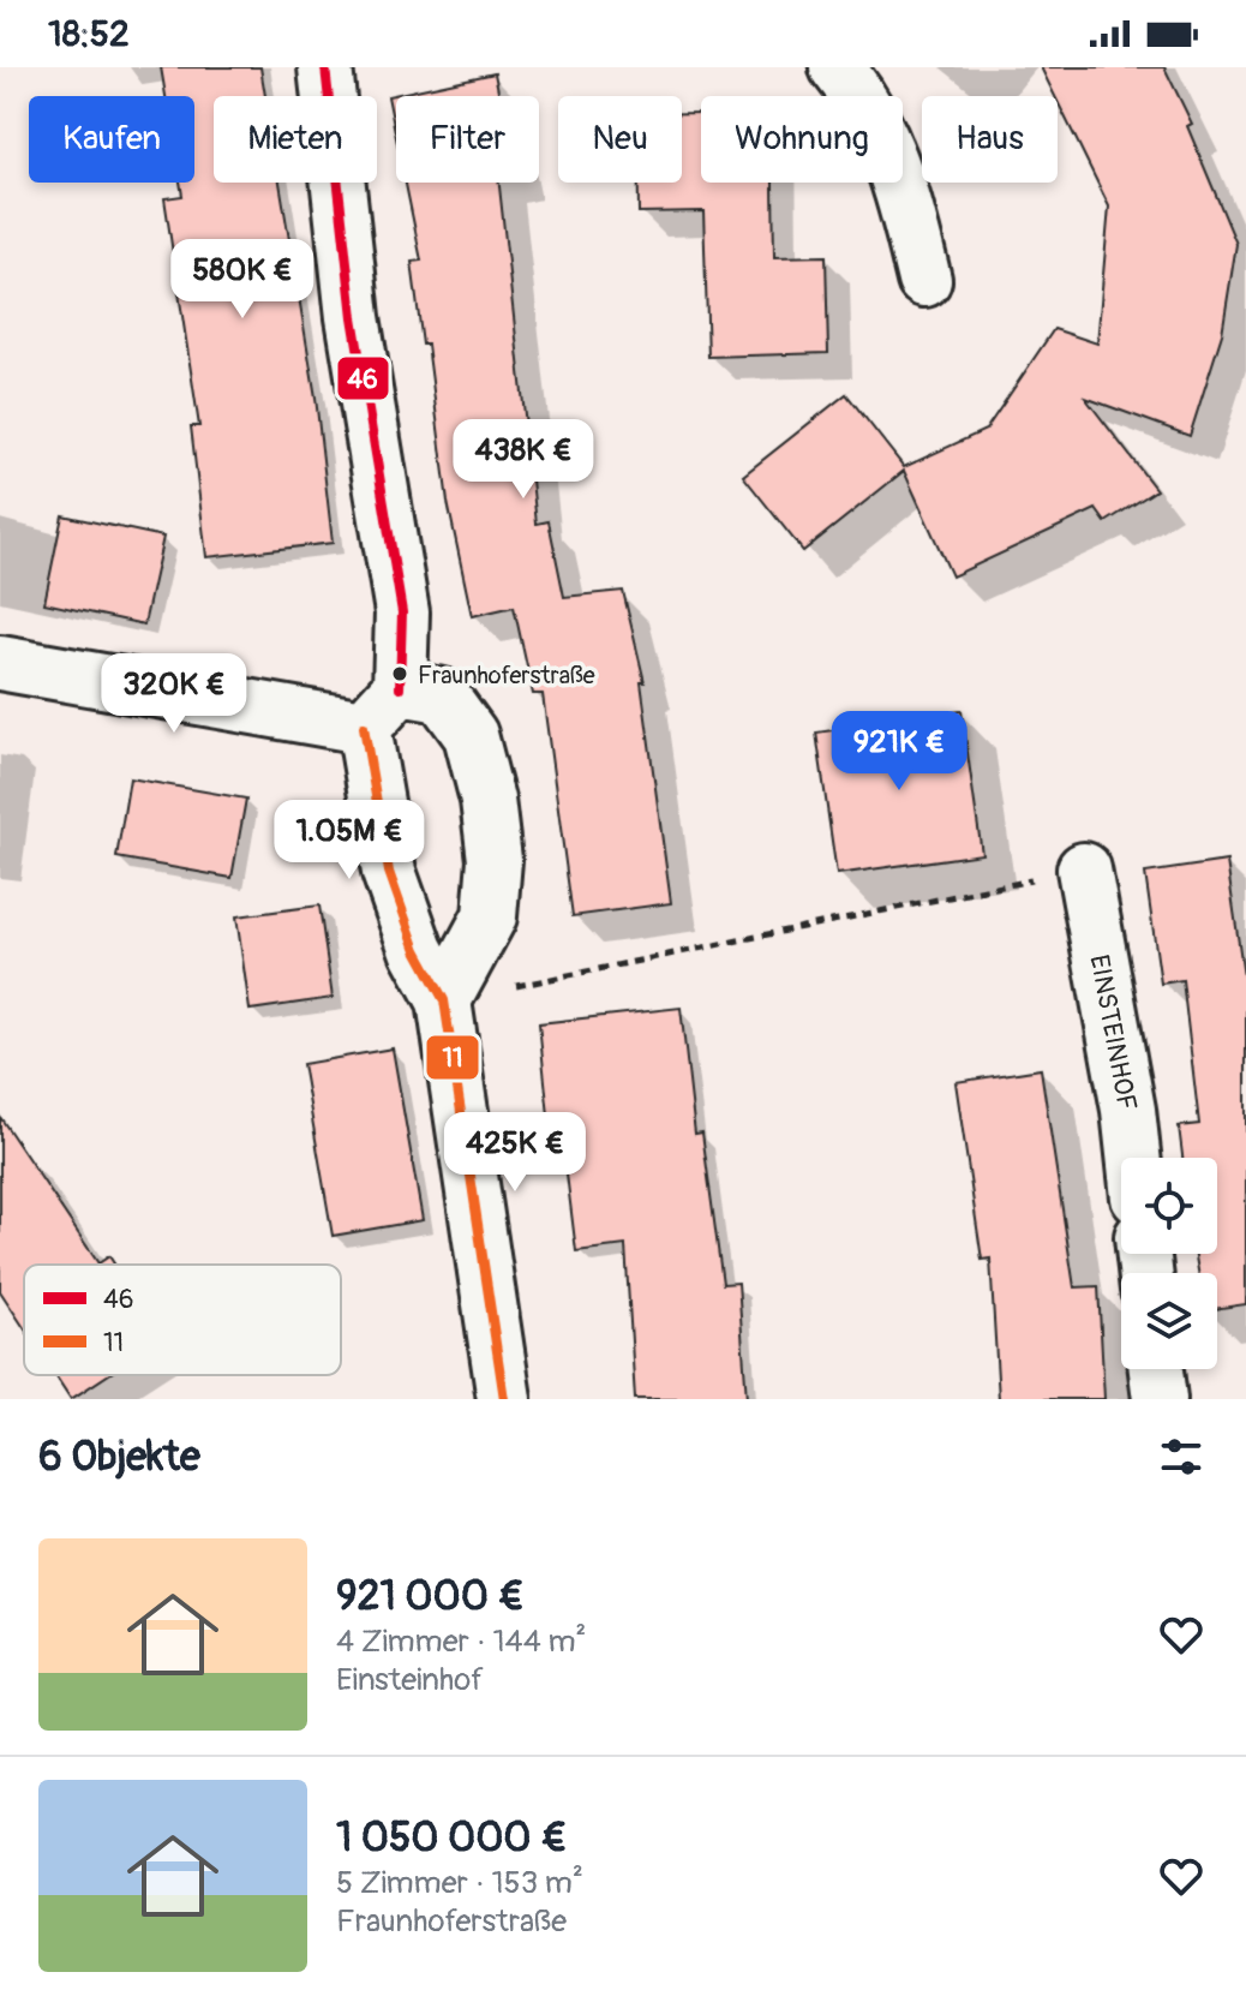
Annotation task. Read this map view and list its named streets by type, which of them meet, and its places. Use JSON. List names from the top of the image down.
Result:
{
  "streets": {
    "street": ["EINSTEINHOF"]
  },
  "places": ["Fraunhoferstraße"],
  "lines": ["transit line 46", "transit line 11"],
  "legend": ["46", "11"],
  "page": {
    "status": "18:52",
    "chip": [
      "Kaufen",
      "Mieten",
      "Filter",
      "Neu",
      "Wohnung",
      "Haus"
    ],
    "price": [
      "580K €",
      "438K €",
      "320K €",
      "921K €",
      "1.05M €",
      "425K €"
    ],
    "heading": "6 Objekte",
    "list": [
      {
        "name": "921 000 €",
        "note": "4 Zimmer · 144 m² · Einsteinhof"
      },
      {
        "name": "1 050 000 €",
        "note": "5 Zimmer · 153 m² · Fraunhoferstraße"
      }
    ]
  }
}
